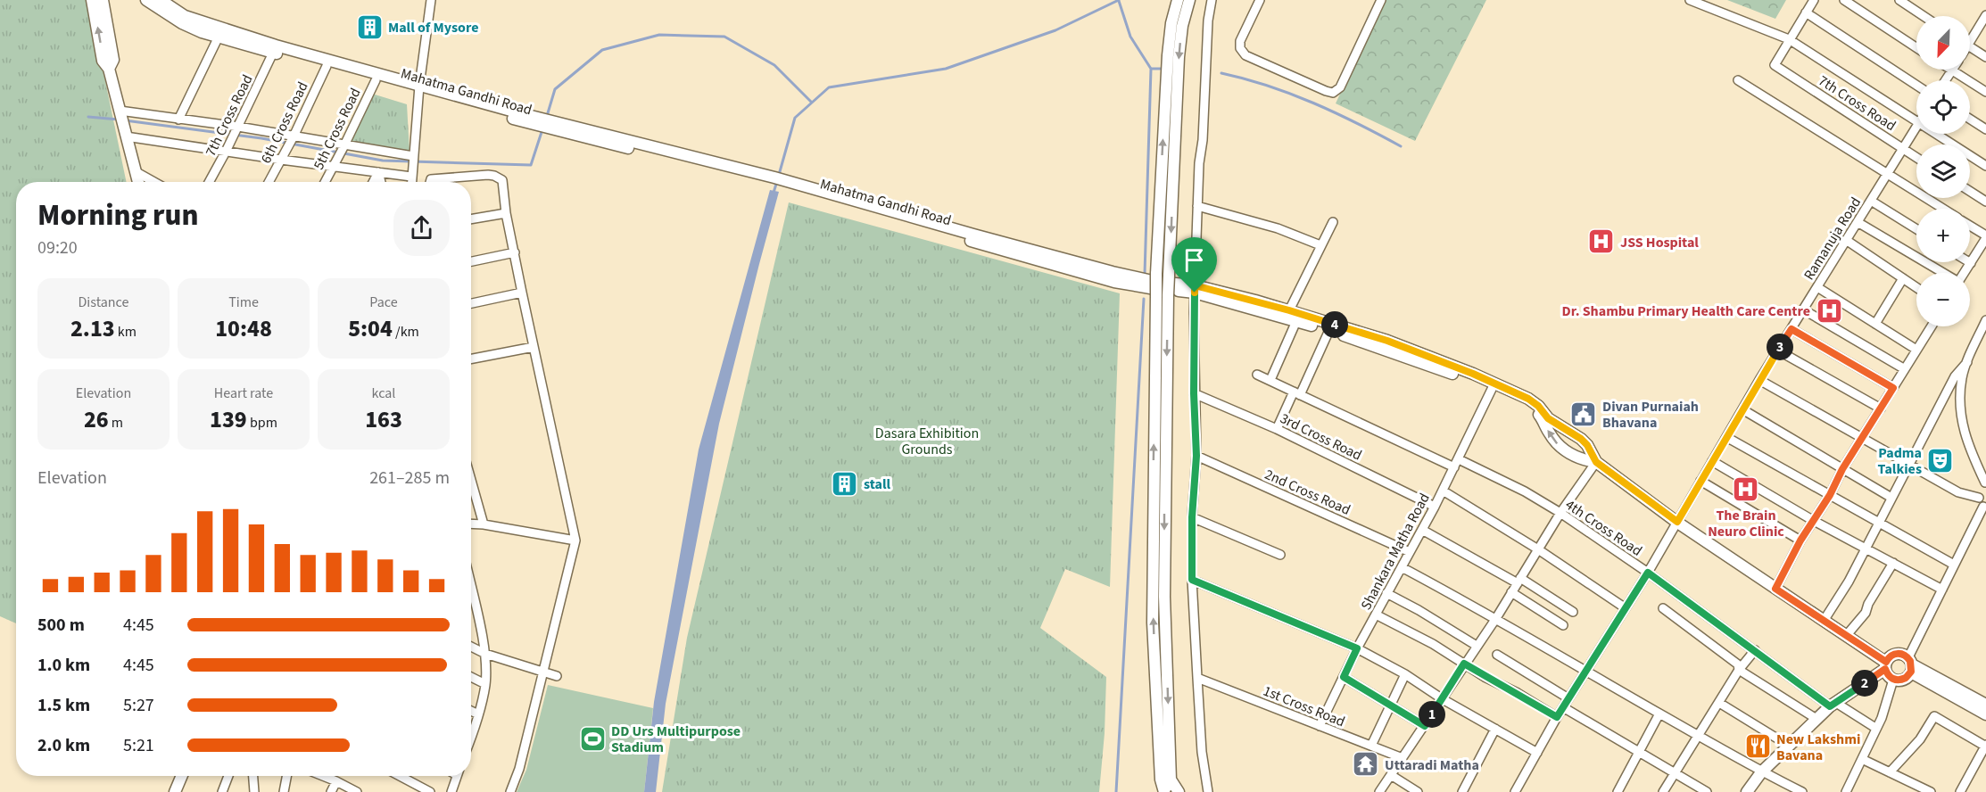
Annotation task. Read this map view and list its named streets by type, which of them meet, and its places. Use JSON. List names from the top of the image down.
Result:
{
  "streets": {
    "main road": ["Mahatma Gandhi Road"],
    "street": [
      "7th Cross Road",
      "6th Cross Road",
      "5th Cross Road",
      "Ramanuja Road",
      "3rd Cross Road",
      "2nd Cross Road",
      "4th Cross Road",
      "Shankara Matha Road",
      "1st Cross Road"
    ]
  },
  "crossings": [
    ["Mahatma Gandhi Road", "7th Cross Road"],
    ["Mahatma Gandhi Road", "6th Cross Road"],
    ["Mahatma Gandhi Road", "5th Cross Road"],
    ["Mahatma Gandhi Road", "Ramanuja Road"],
    ["Mahatma Gandhi Road", "Shankara Matha Road"],
    ["7th Cross Road", "Ramanuja Road"],
    ["Ramanuja Road", "4th Cross Road"],
    ["3rd Cross Road", "Shankara Matha Road"],
    ["2nd Cross Road", "Shankara Matha Road"],
    ["4th Cross Road", "Shankara Matha Road"],
    ["Shankara Matha Road", "1st Cross Road"]
  ],
  "parks": ["Dasara Exhibition Grounds"],
  "places": {
    "building": ["Mall of Mysore", "stall"],
    "hospital": ["JSS Hospital", "Dr. Shambu Primary Health Care Centre", "The Brain Neuro Clinic"],
    "public building": ["Divan Purnaiah Bhavana"],
    "theatre": ["Padma Talkies"],
    "sports": ["DD Urs Multipurpose Stadium"],
    "restaurant": ["New Lakshmi Bavana"],
    "temple": ["Uttaradi Matha"]
  },
  "north": "bottom left",
  "page": {
    "map_buttons": ["+", "−"],
    "heading": ["Morning run", "09:20"],
    "stats": [
      ["Distance", "2.13 km"],
      ["Time", "10:48"],
      ["Pace", "5:04 /km"],
      ["Elevation", "26 m"],
      ["Heart rate", "139 bpm"],
      ["kcal", "163"]
    ],
    "pins": [
      "4",
      "3",
      "2",
      "1"
    ],
    "chart": ["Elevation", "261–285 m"],
    "list": [
      {
        "name": "500 m",
        "note": "4:45"
      },
      {
        "name": "1.0 km",
        "note": "4:45"
      },
      {
        "name": "1.5 km",
        "note": "5:27"
      },
      {
        "name": "2.0 km",
        "note": "5:21"
      }
    ]
  }
}
